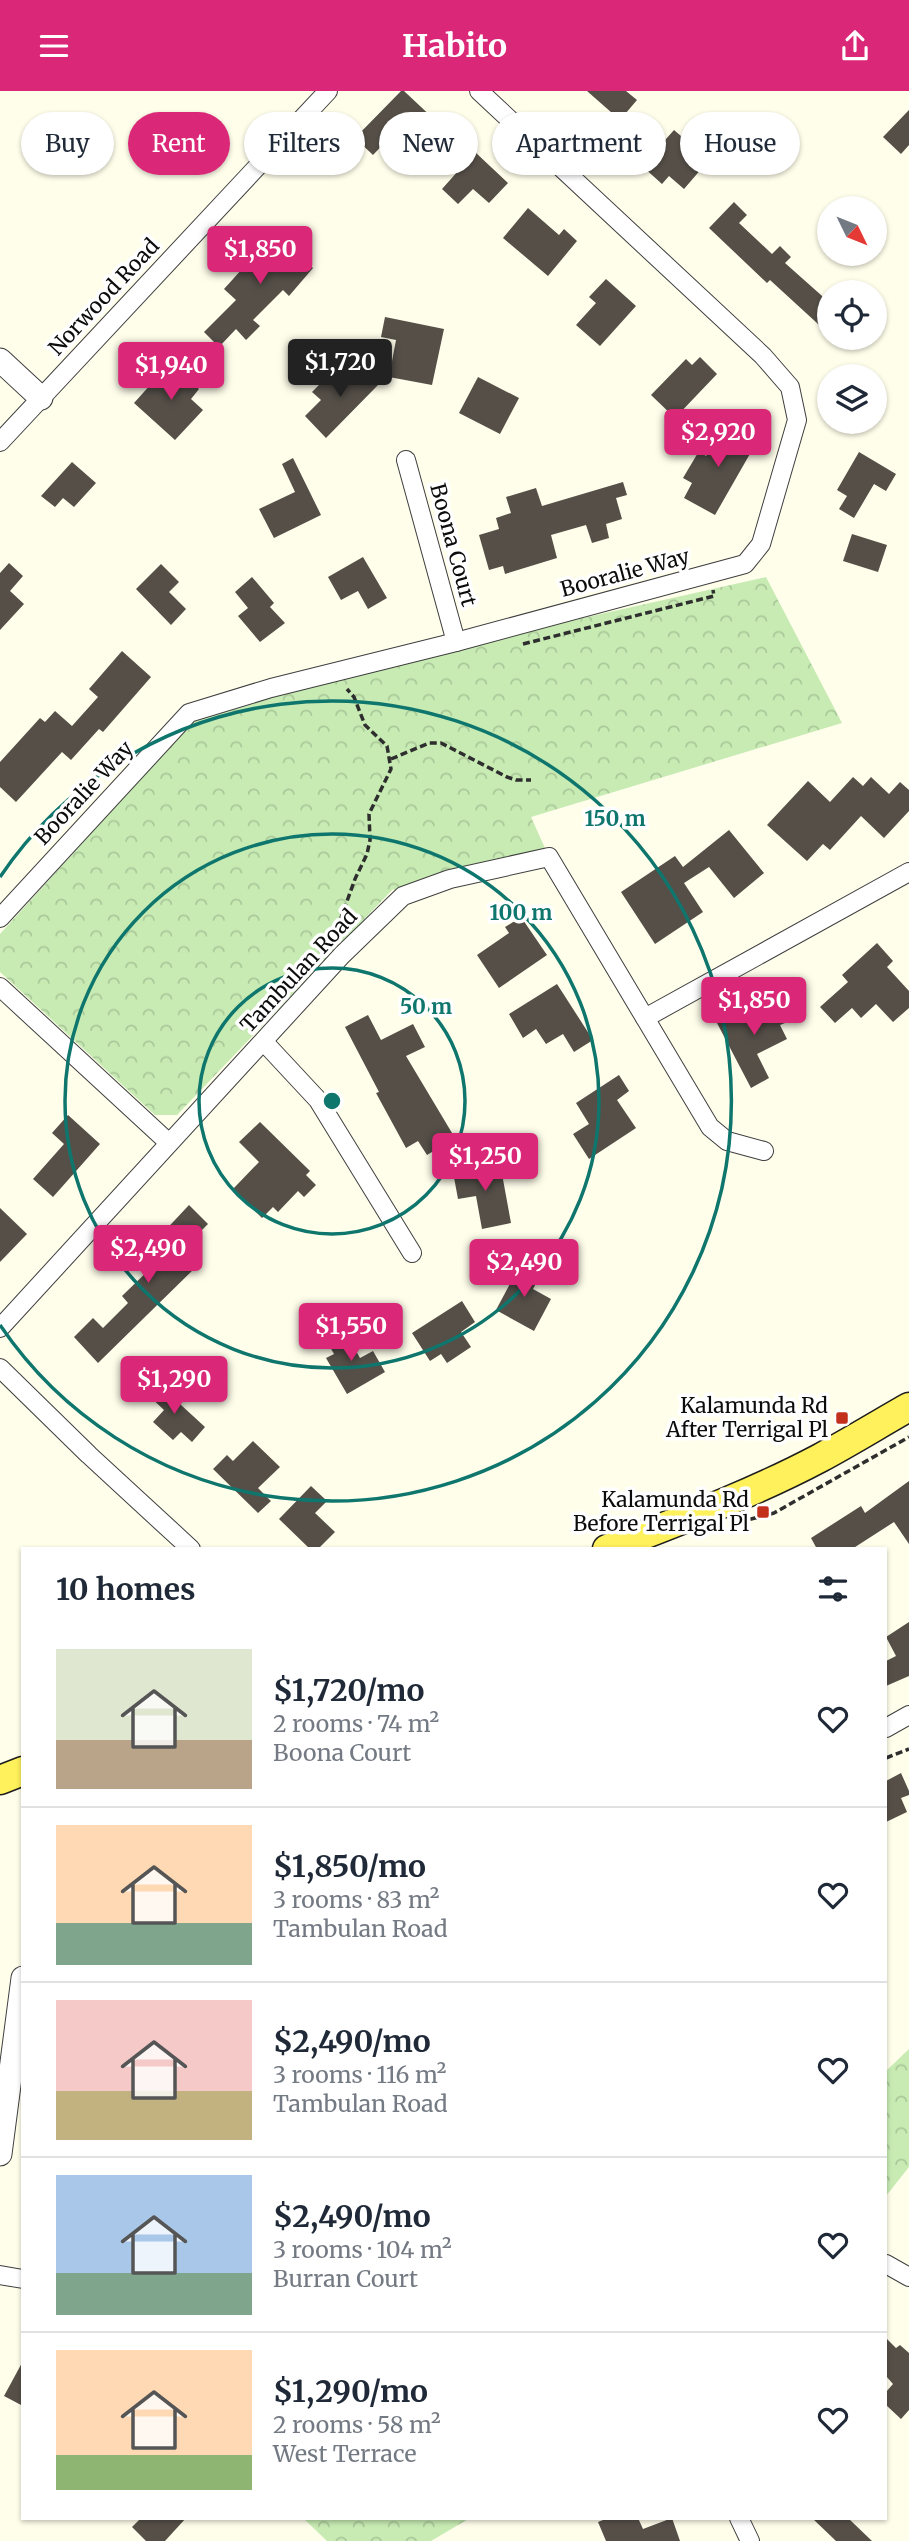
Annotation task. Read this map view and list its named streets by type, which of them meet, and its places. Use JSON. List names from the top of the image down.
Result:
{
  "streets": {
    "street": [
      "Norwood Road",
      "Boona Court",
      "Booralie Way",
      "Tambulan Road"
    ]
  },
  "crossings": [
    ["Boona Court", "Booralie Way"]
  ],
  "places": {
    "transit": ["Kalamunda Rd After Terrigal Pl", "Kalamunda Rd Before Terrigal Pl"]
  },
  "north": "bottom right",
  "page": {
    "header": "Habito",
    "chip": [
      "Buy",
      "Rent",
      "Filters",
      "New",
      "Apartment",
      "House"
    ],
    "price": [
      "$1,850",
      "$1,720",
      "$1,940",
      "$2,920",
      "$1,850",
      "$1,250",
      "$2,490",
      "$2,490",
      "$1,550",
      "$1,290"
    ],
    "heading": "10 homes",
    "list": [
      {
        "name": "$1,720/mo",
        "note": "2 rooms · 74 m² · Boona Court"
      },
      {
        "name": "$1,850/mo",
        "note": "3 rooms · 83 m² · Tambulan Road"
      },
      {
        "name": "$2,490/mo",
        "note": "3 rooms · 116 m² · Tambulan Road"
      },
      {
        "name": "$2,490/mo",
        "note": "3 rooms · 104 m² · Burran Court"
      },
      {
        "name": "$1,290/mo",
        "note": "2 rooms · 58 m² · West Terrace"
      }
    ]
  },
  "rings": ["150 m", "100 m", "50 m"]
}
